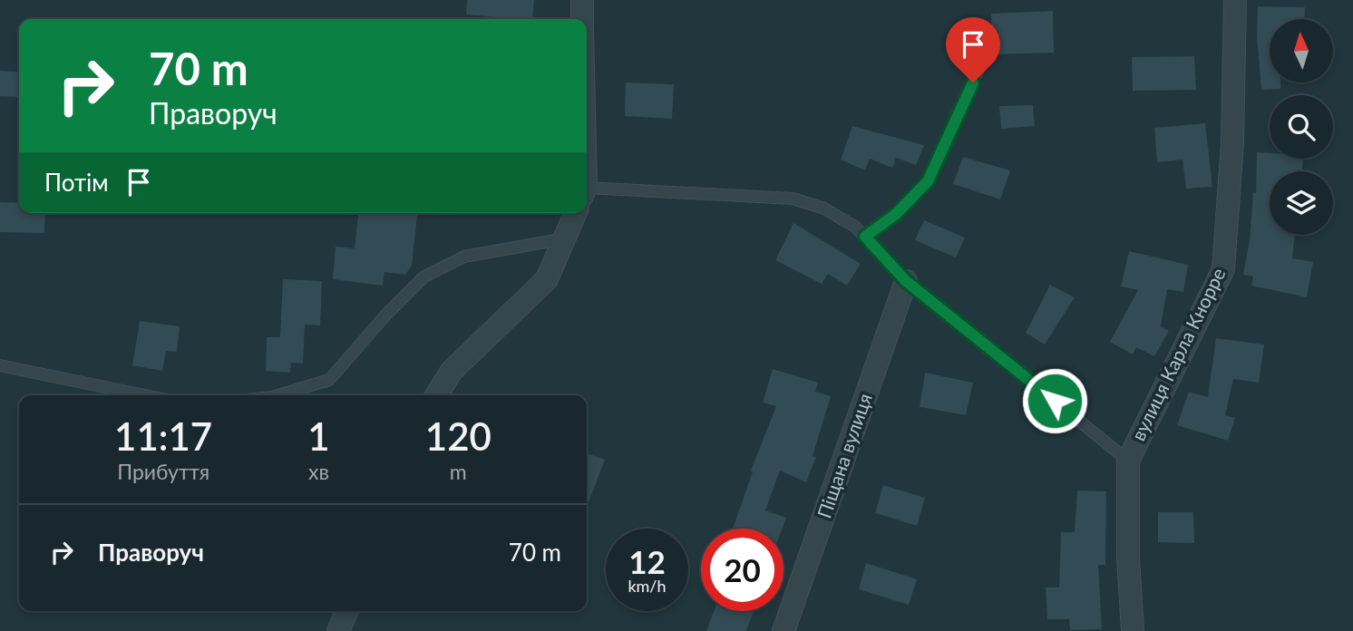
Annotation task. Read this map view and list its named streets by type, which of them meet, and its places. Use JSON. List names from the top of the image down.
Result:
{
  "streets": {
    "street": ["вулиця Карла Кнорре", "Піщана вулиця"]
  },
  "north": "top",
  "page": {
    "turn": ["70 m", "Праворуч"],
    "then": "Потім",
    "eta": [
      "11:17",
      "Прибуття",
      "1",
      "хв",
      "120",
      "m"
    ],
    "list": [
      {
        "name": "Праворуч",
        "value": "70 m"
      }
    ],
    "speed": "12 km/h",
    "limit": "20"
  }
}
